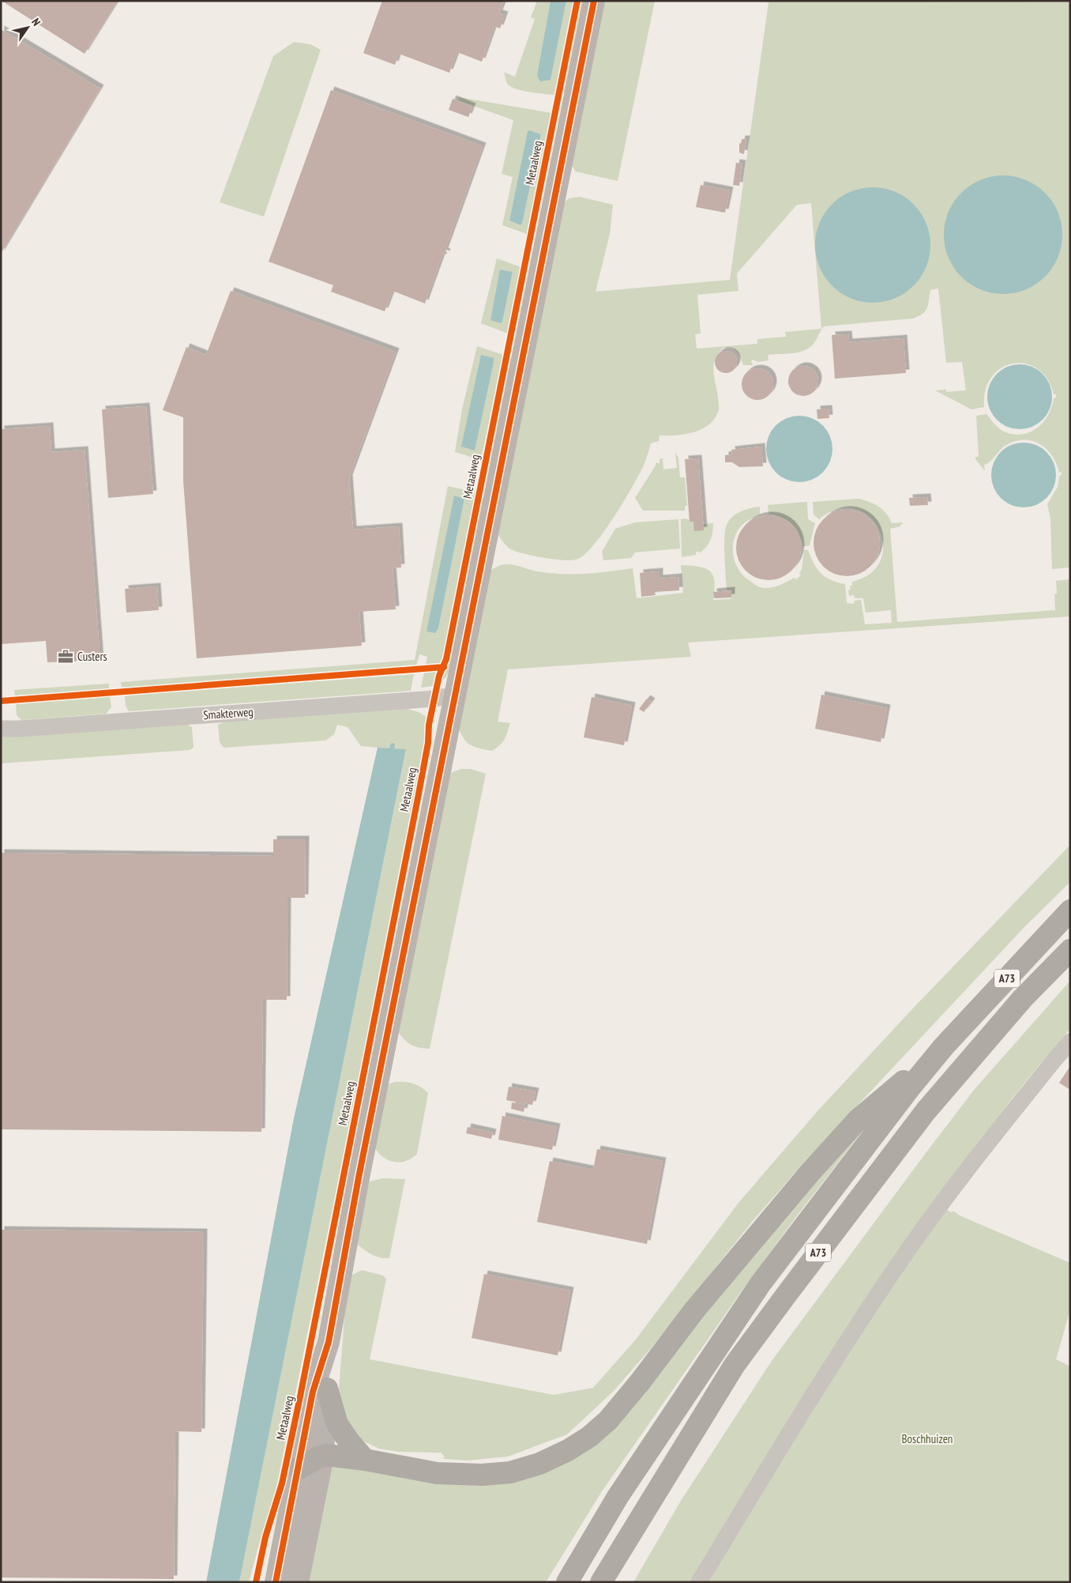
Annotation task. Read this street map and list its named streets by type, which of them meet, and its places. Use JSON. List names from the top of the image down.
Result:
{
  "streets": {
    "highway": ["A73"],
    "street": ["Metaalweg", "Smakterweg"]
  },
  "crossings": [
    ["Metaalweg", "Smakterweg"],
    ["Metaalweg", "A73"]
  ],
  "parks": ["Boschhuizen"],
  "places": {
    "office": ["Custers"]
  },
  "north": "top right"
}
